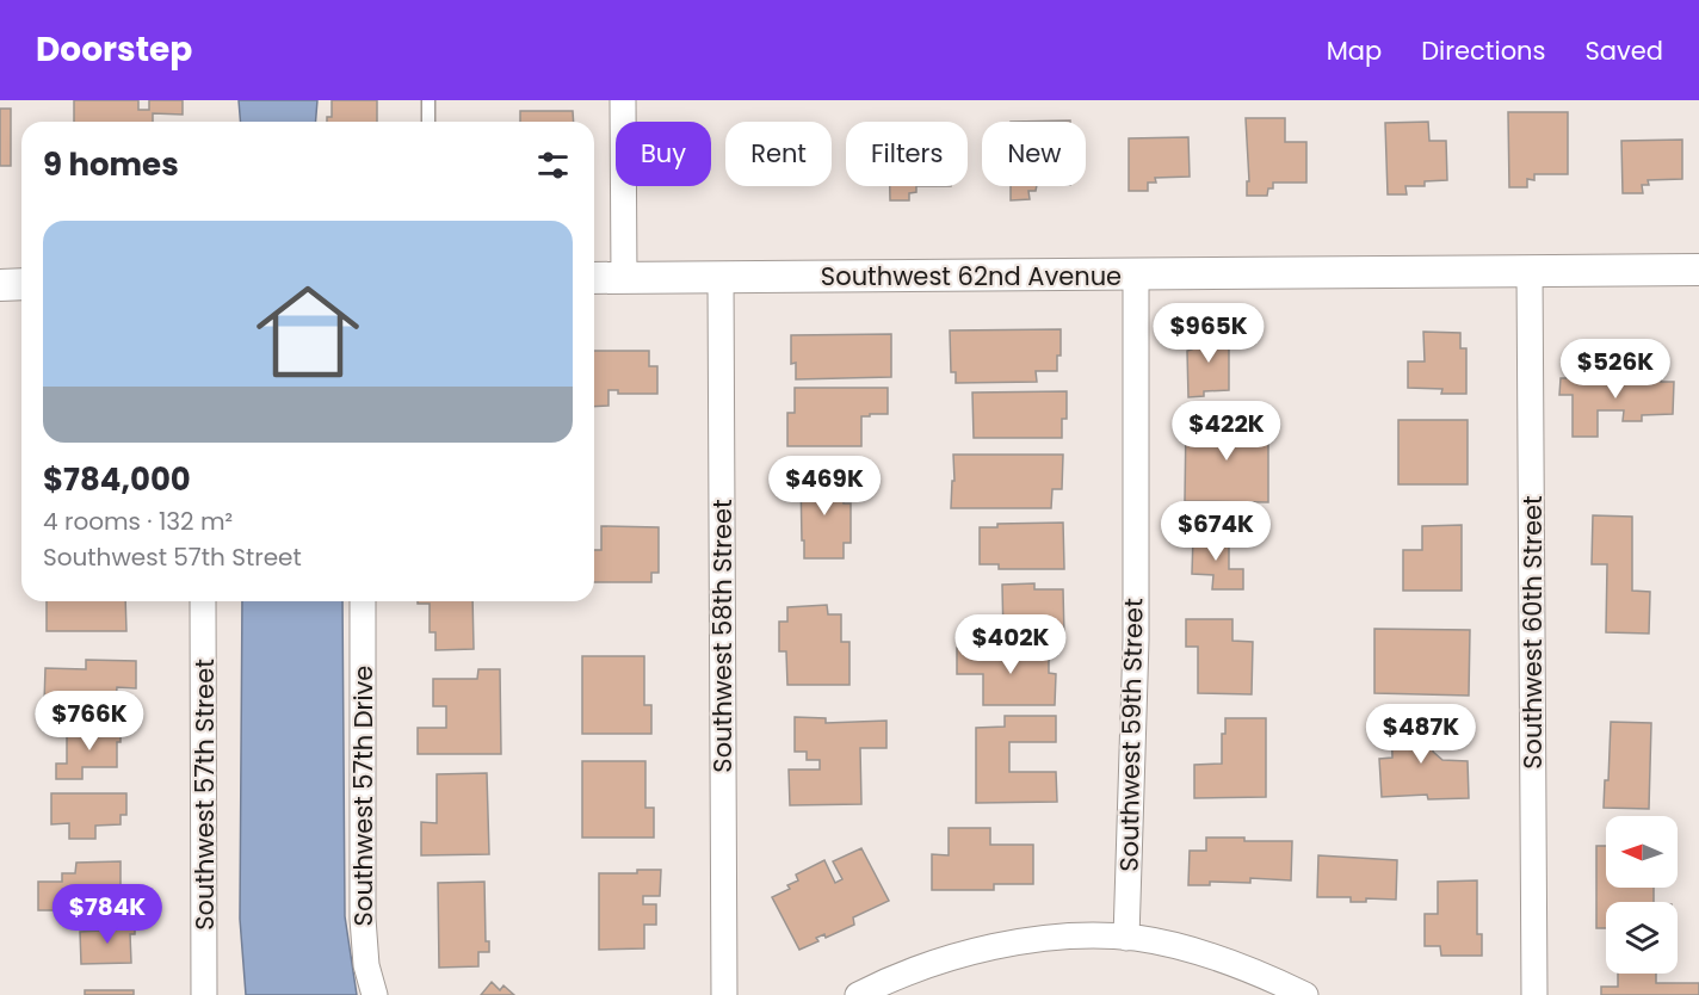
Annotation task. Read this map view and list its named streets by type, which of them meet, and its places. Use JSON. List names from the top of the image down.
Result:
{
  "streets": {
    "street": [
      "Southwest 62nd Avenue",
      "Southwest 60th Street",
      "Southwest 58th Street",
      "Southwest 59th Street",
      "Southwest 57th Street",
      "Southwest 57th Drive"
    ]
  },
  "crossings": [
    ["Southwest 62nd Avenue", "Southwest 60th Street"],
    ["Southwest 62nd Avenue", "Southwest 58th Street"],
    ["Southwest 62nd Avenue", "Southwest 59th Street"]
  ],
  "north": "left",
  "page": {
    "header": "Doorstep",
    "nav": ["Map", "Directions", "Saved"],
    "chip": [
      "Buy",
      "Rent",
      "Filters",
      "New"
    ],
    "heading": "9 homes",
    "list": [
      {
        "name": "$784,000",
        "note": "4 rooms · 132 m² · Southwest 57th Street"
      }
    ],
    "price": [
      "$965K",
      "$526K",
      "$422K",
      "$469K",
      "$674K",
      "$402K",
      "$766K",
      "$487K",
      "$784K"
    ]
  }
}
